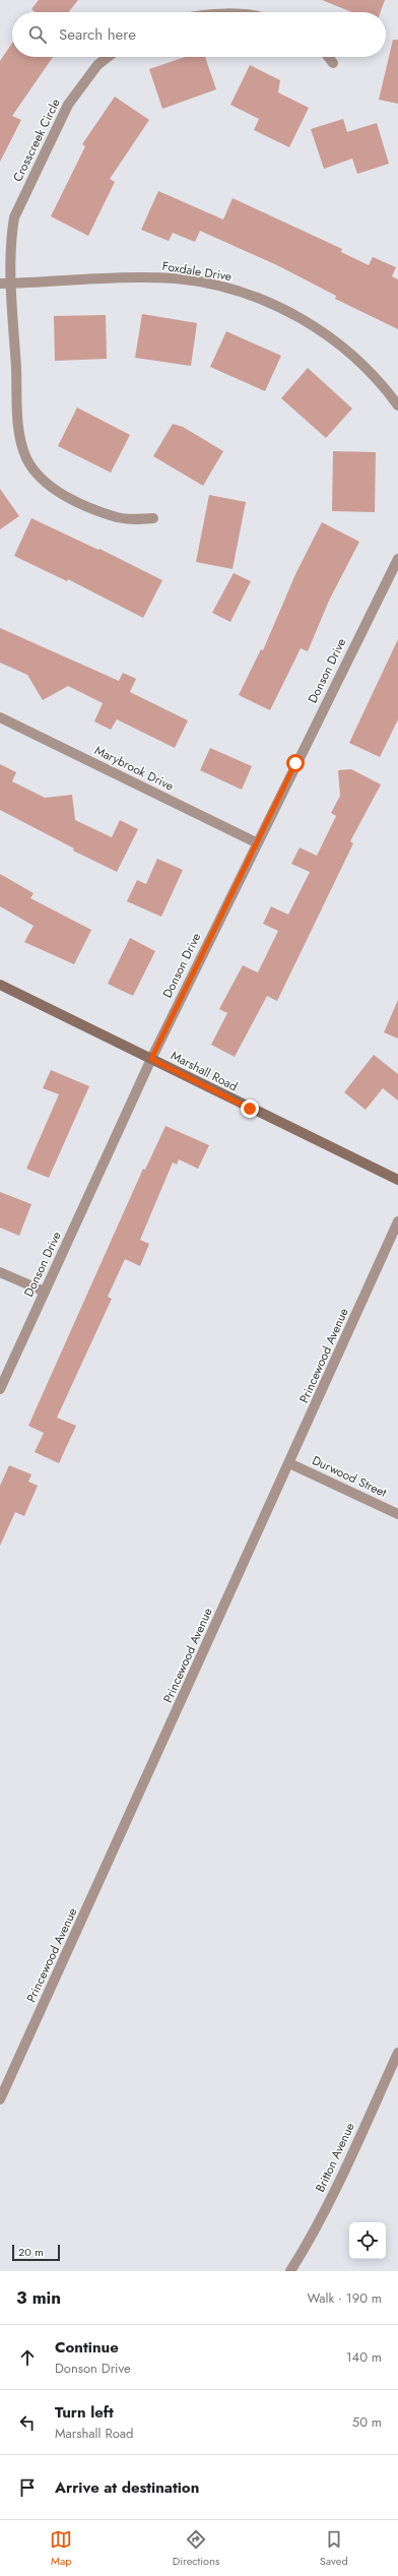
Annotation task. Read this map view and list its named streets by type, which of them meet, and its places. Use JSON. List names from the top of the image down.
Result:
{
  "streets": {
    "street": [
      "Crosscreek Circle",
      "Foxdale Drive",
      "Donson Drive",
      "Marybrook Drive",
      "Marshall Road",
      "Princewood Avenue",
      "Durwood Street",
      "Britton Avenue"
    ]
  },
  "crossings": [
    ["Crosscreek Circle", "Foxdale Drive"],
    ["Donson Drive", "Marybrook Drive"],
    ["Donson Drive", "Marshall Road"],
    ["Princewood Avenue", "Durwood Street"]
  ],
  "scale_bar": "20 m",
  "page": {
    "search": "Search here",
    "scale": "20 m",
    "heading": ["3 min", "Walk · 190 m"],
    "list": [
      ["Continue", "Donson Drive", "140 m"],
      ["Turn left", "Marshall Road", "50 m"],
      "Arrive at destination"
    ],
    "nav": ["Map", "Directions", "Saved"]
  }
}
